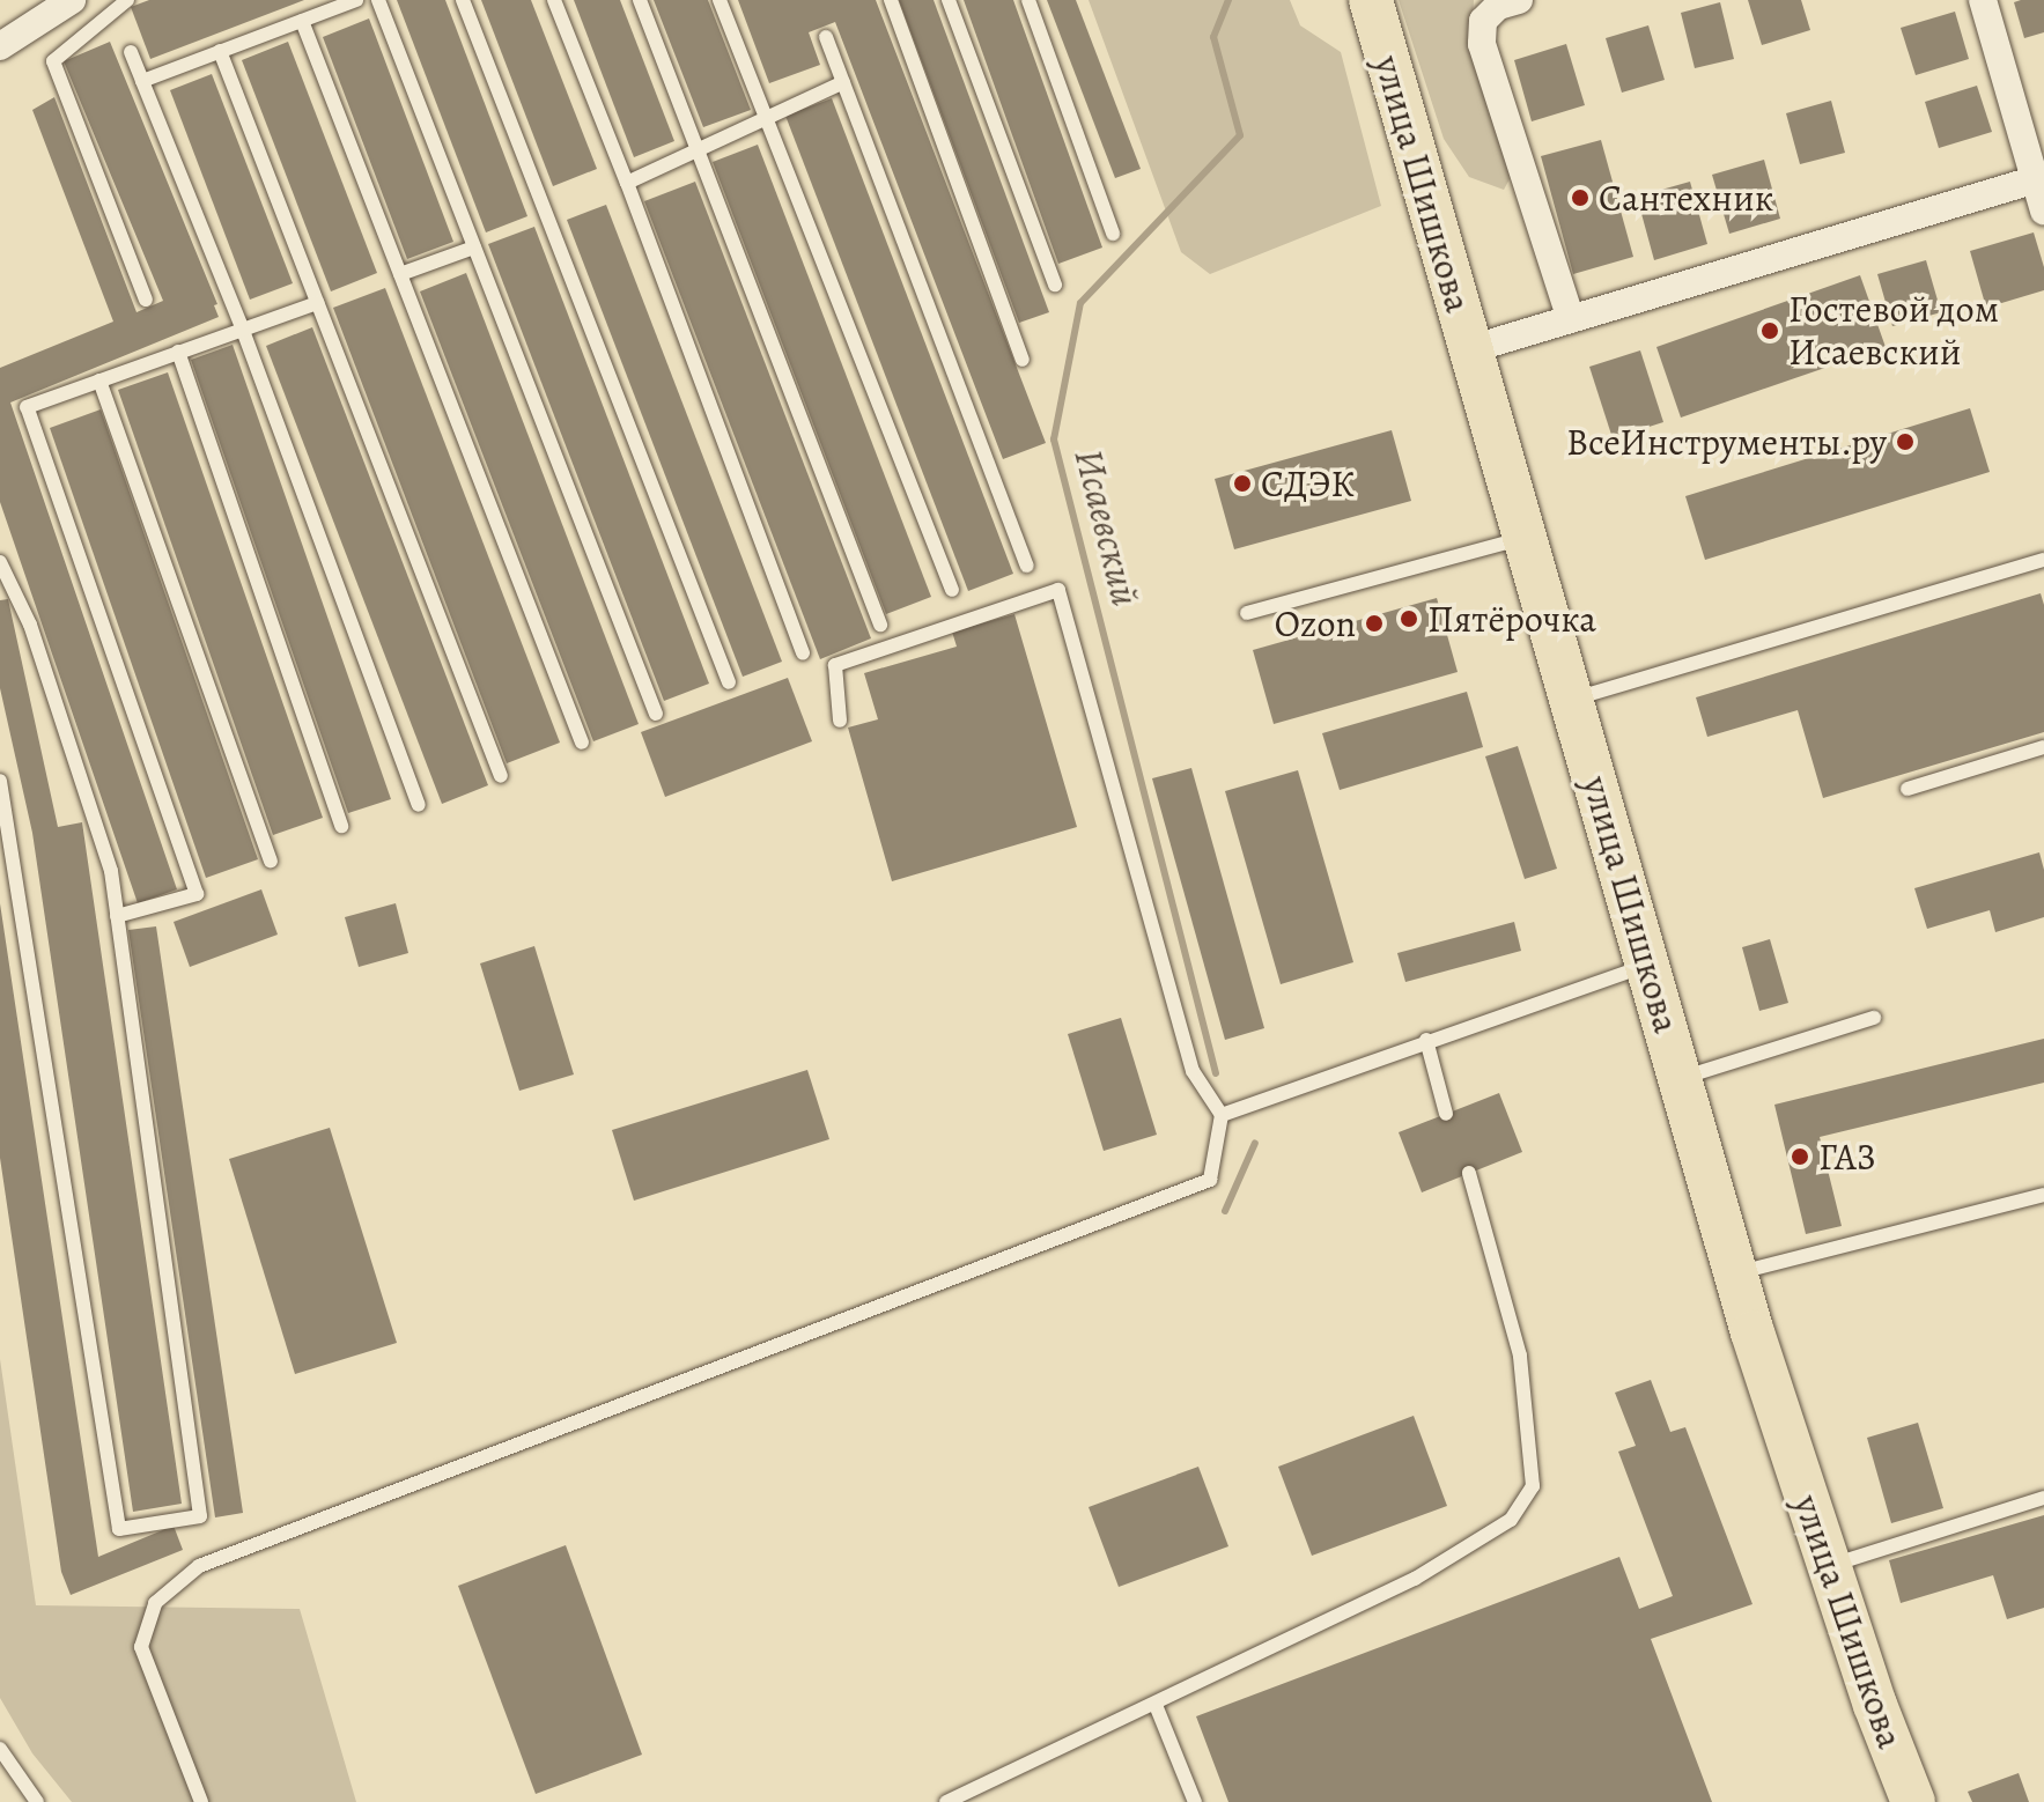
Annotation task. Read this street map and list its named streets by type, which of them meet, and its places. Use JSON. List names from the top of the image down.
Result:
{
  "streets": {
    "main road": ["улица Шишкова"]
  },
  "water": ["Исаевский"],
  "places": [
    "Сантехник",
    "Гостевой дом Исаевский",
    "ВсеИнструменты.ру",
    "СДЭК",
    "Пятёрочка",
    "Ozon",
    "ГАЗ"
  ]
}
